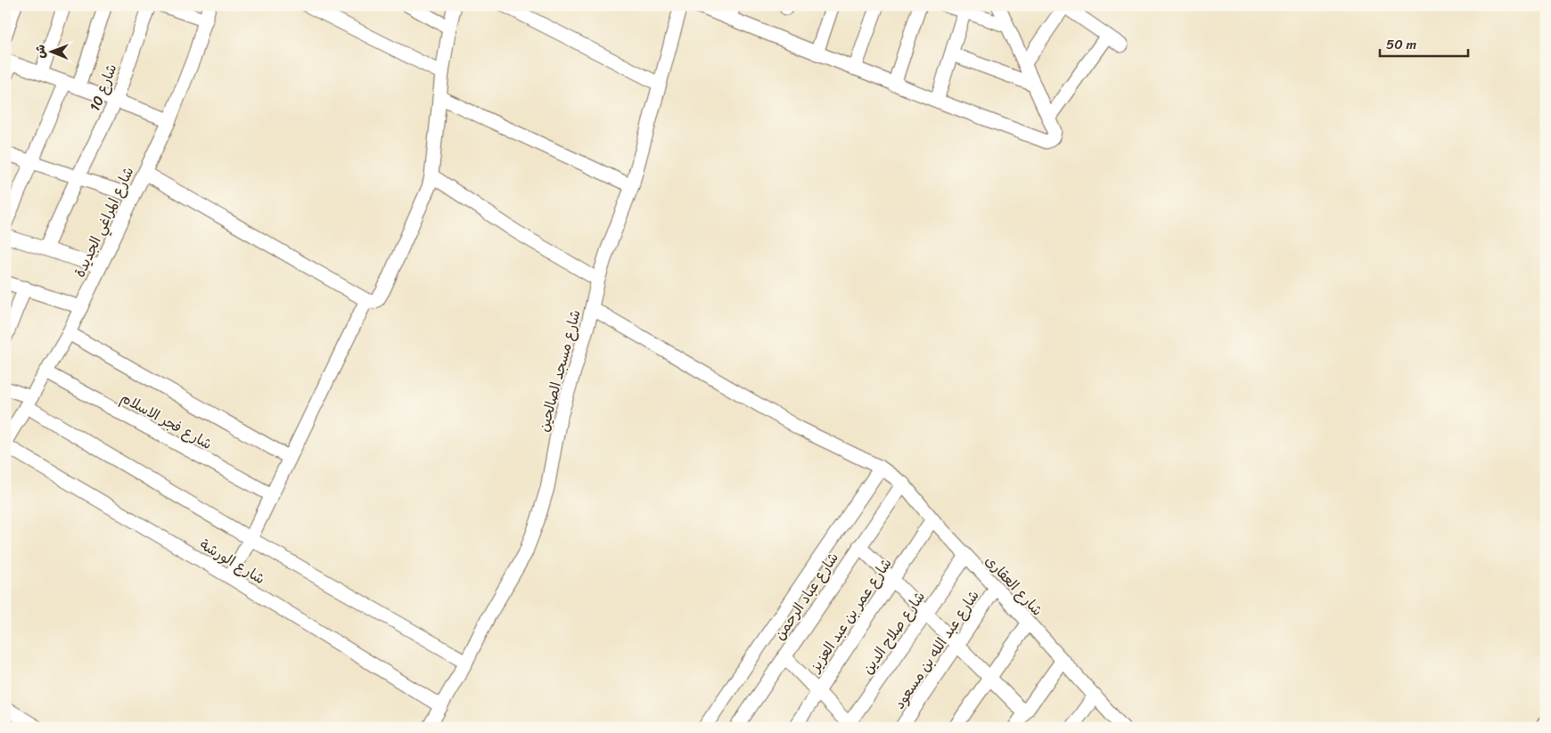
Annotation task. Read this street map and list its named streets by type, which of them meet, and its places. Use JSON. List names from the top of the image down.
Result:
{
  "streets": {
    "street": [
      "شارع 10",
      "شارع المراغي الجديدة",
      "شارع مسجد الصالحين",
      "شارع فجر الاسلام",
      "شارع الورشة",
      "شارع العقارى",
      "شارع عباد الرحمن",
      "شارع عمر بن عبد العزيز",
      "شارع صلاح الدين",
      "شارع عبد الله بن مسعود"
    ]
  },
  "crossings": [
    ["شارع المراغي الجديدة", "شارع فجر الاسلام"],
    ["شارع المراغي الجديدة", "شارع الورشة"],
    ["شارع مسجد الصالحين", "شارع الورشة"],
    ["شارع مسجد الصالحين", "شارع العقارى"],
    ["شارع العقارى", "شارع عباد الرحمن"],
    ["شارع العقارى", "شارع عمر بن عبد العزيز"],
    ["شارع العقارى", "شارع صلاح الدين"],
    ["شارع العقارى", "شارع عبد الله بن مسعود"]
  ],
  "scale_bar": "50 m",
  "north": "left"
}
